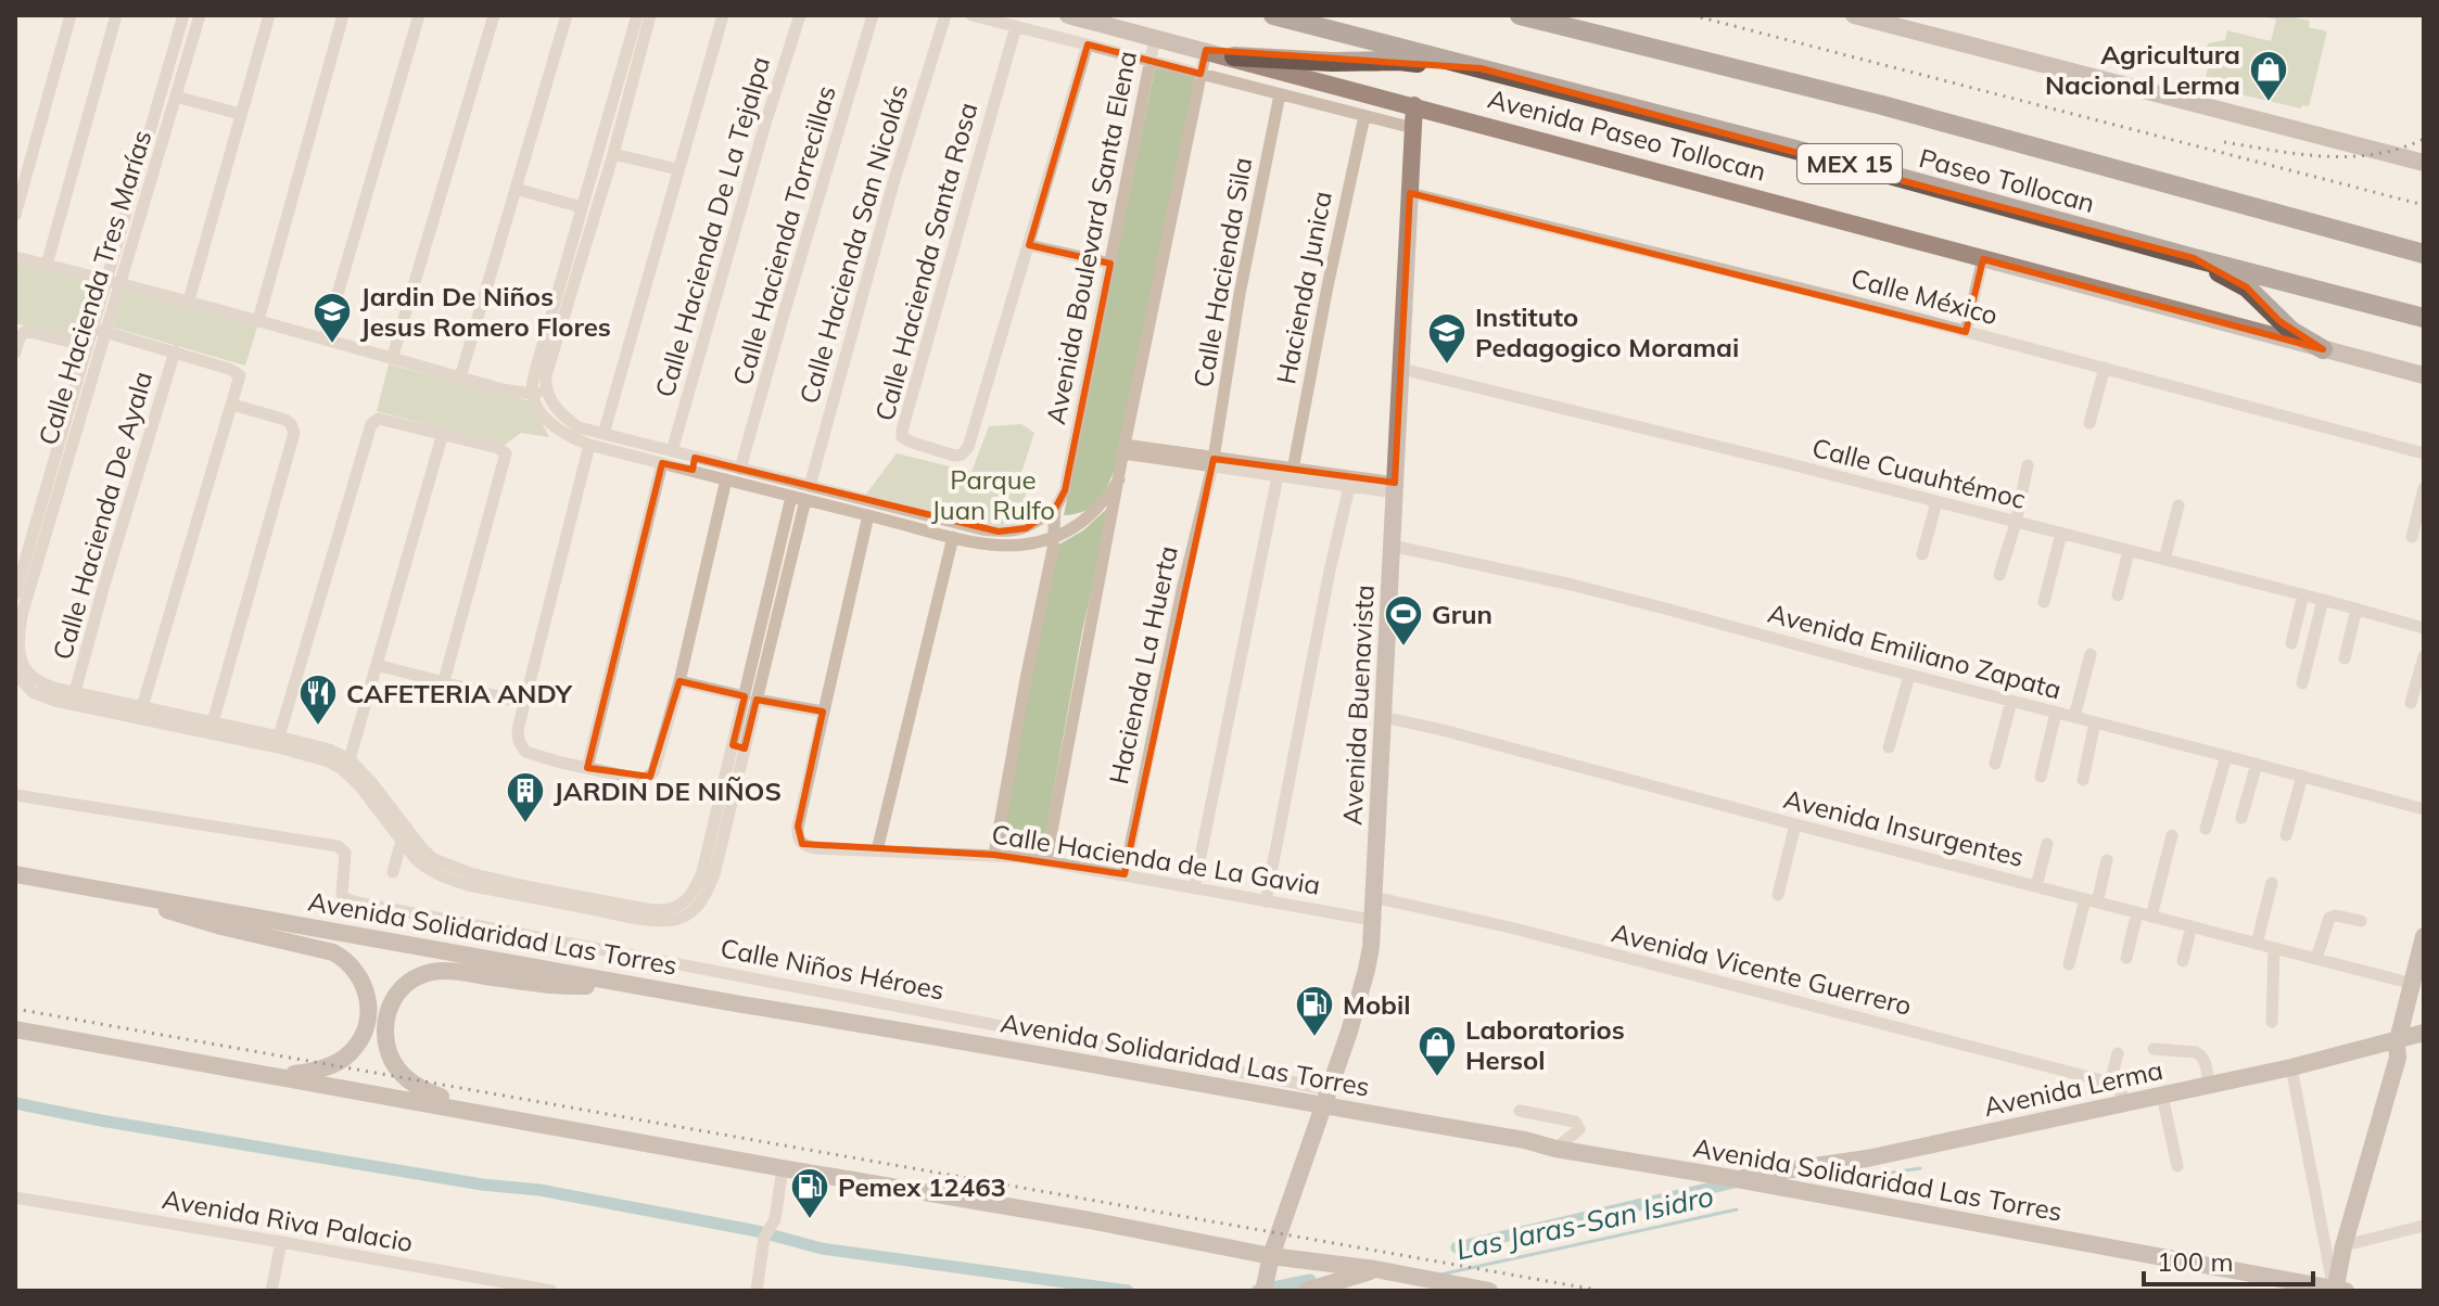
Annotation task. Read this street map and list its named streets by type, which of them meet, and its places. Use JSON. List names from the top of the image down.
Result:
{
  "streets": {
    "highway": ["MEX 15", "Paseo Tollocan"],
    "main road": [
      "Avenida Paseo Tollocan",
      "Avenida Buenavista",
      "Avenida Solidaridad Las Torres",
      "Avenida Lerma"
    ],
    "street": [
      "Calle Hacienda De La Tejalpa",
      "Calle Hacienda Torrecillas",
      "Avenida Boulevard Santa Elena",
      "Calle Hacienda San Nicolás",
      "Calle Hacienda Santa Rosa",
      "Calle Hacienda Sila",
      "Calle Hacienda Tres Marías",
      "Hacienda Junica",
      "Calle México",
      "Calle Cuauhtémoc",
      "Calle Hacienda De Ayala",
      "Avenida Emiliano Zapata",
      "Hacienda La Huerta",
      "Avenida Insurgentes",
      "Calle Hacienda de La Gavia",
      "Calle Niños Héroes",
      "Avenida Vicente Guerrero",
      "Avenida Riva Palacio"
    ]
  },
  "crossings": [
    ["Avenida Paseo Tollocan", "Avenida Boulevard Santa Elena"],
    ["Avenida Paseo Tollocan", "Avenida Buenavista"],
    ["Avenida Boulevard Santa Elena", "Calle Hacienda de La Gavia"],
    ["Calle Hacienda Sila", "Hacienda La Huerta"],
    ["Calle Hacienda Tres Marías", "Calle Hacienda De Ayala"],
    ["Calle México", "Avenida Buenavista"],
    ["Calle Cuauhtémoc", "Avenida Buenavista"],
    ["Avenida Emiliano Zapata", "Avenida Buenavista"],
    ["Hacienda La Huerta", "Calle Hacienda de La Gavia"],
    ["Avenida Buenavista", "Avenida Insurgentes"],
    ["Avenida Buenavista", "Calle Hacienda de La Gavia"],
    ["Avenida Buenavista", "Avenida Solidaridad Las Torres"],
    ["Avenida Buenavista", "Calle Niños Héroes"],
    ["Avenida Buenavista", "Avenida Vicente Guerrero"],
    ["Avenida Solidaridad Las Torres", "Calle Niños Héroes"],
    ["Avenida Solidaridad Las Torres", "Avenida Lerma"]
  ],
  "water": ["Las Jaras-San Isidro"],
  "parks": ["Parque Juan Rulfo"],
  "places": {
    "shop": ["Agricultura Nacional Lerma", "Laboratorios Hersol"],
    "school or university": ["Jardin De Niños Jesus Romero Flores", "Instituto Pedagogico Moramai"],
    "sports": ["Grun"],
    "restaurant": ["CAFETERIA ANDY"],
    "building": ["JARDIN DE NIÑOS"],
    "fuel station": ["Mobil", "Pemex 12463"]
  },
  "scale_bar": "100 m"
}
